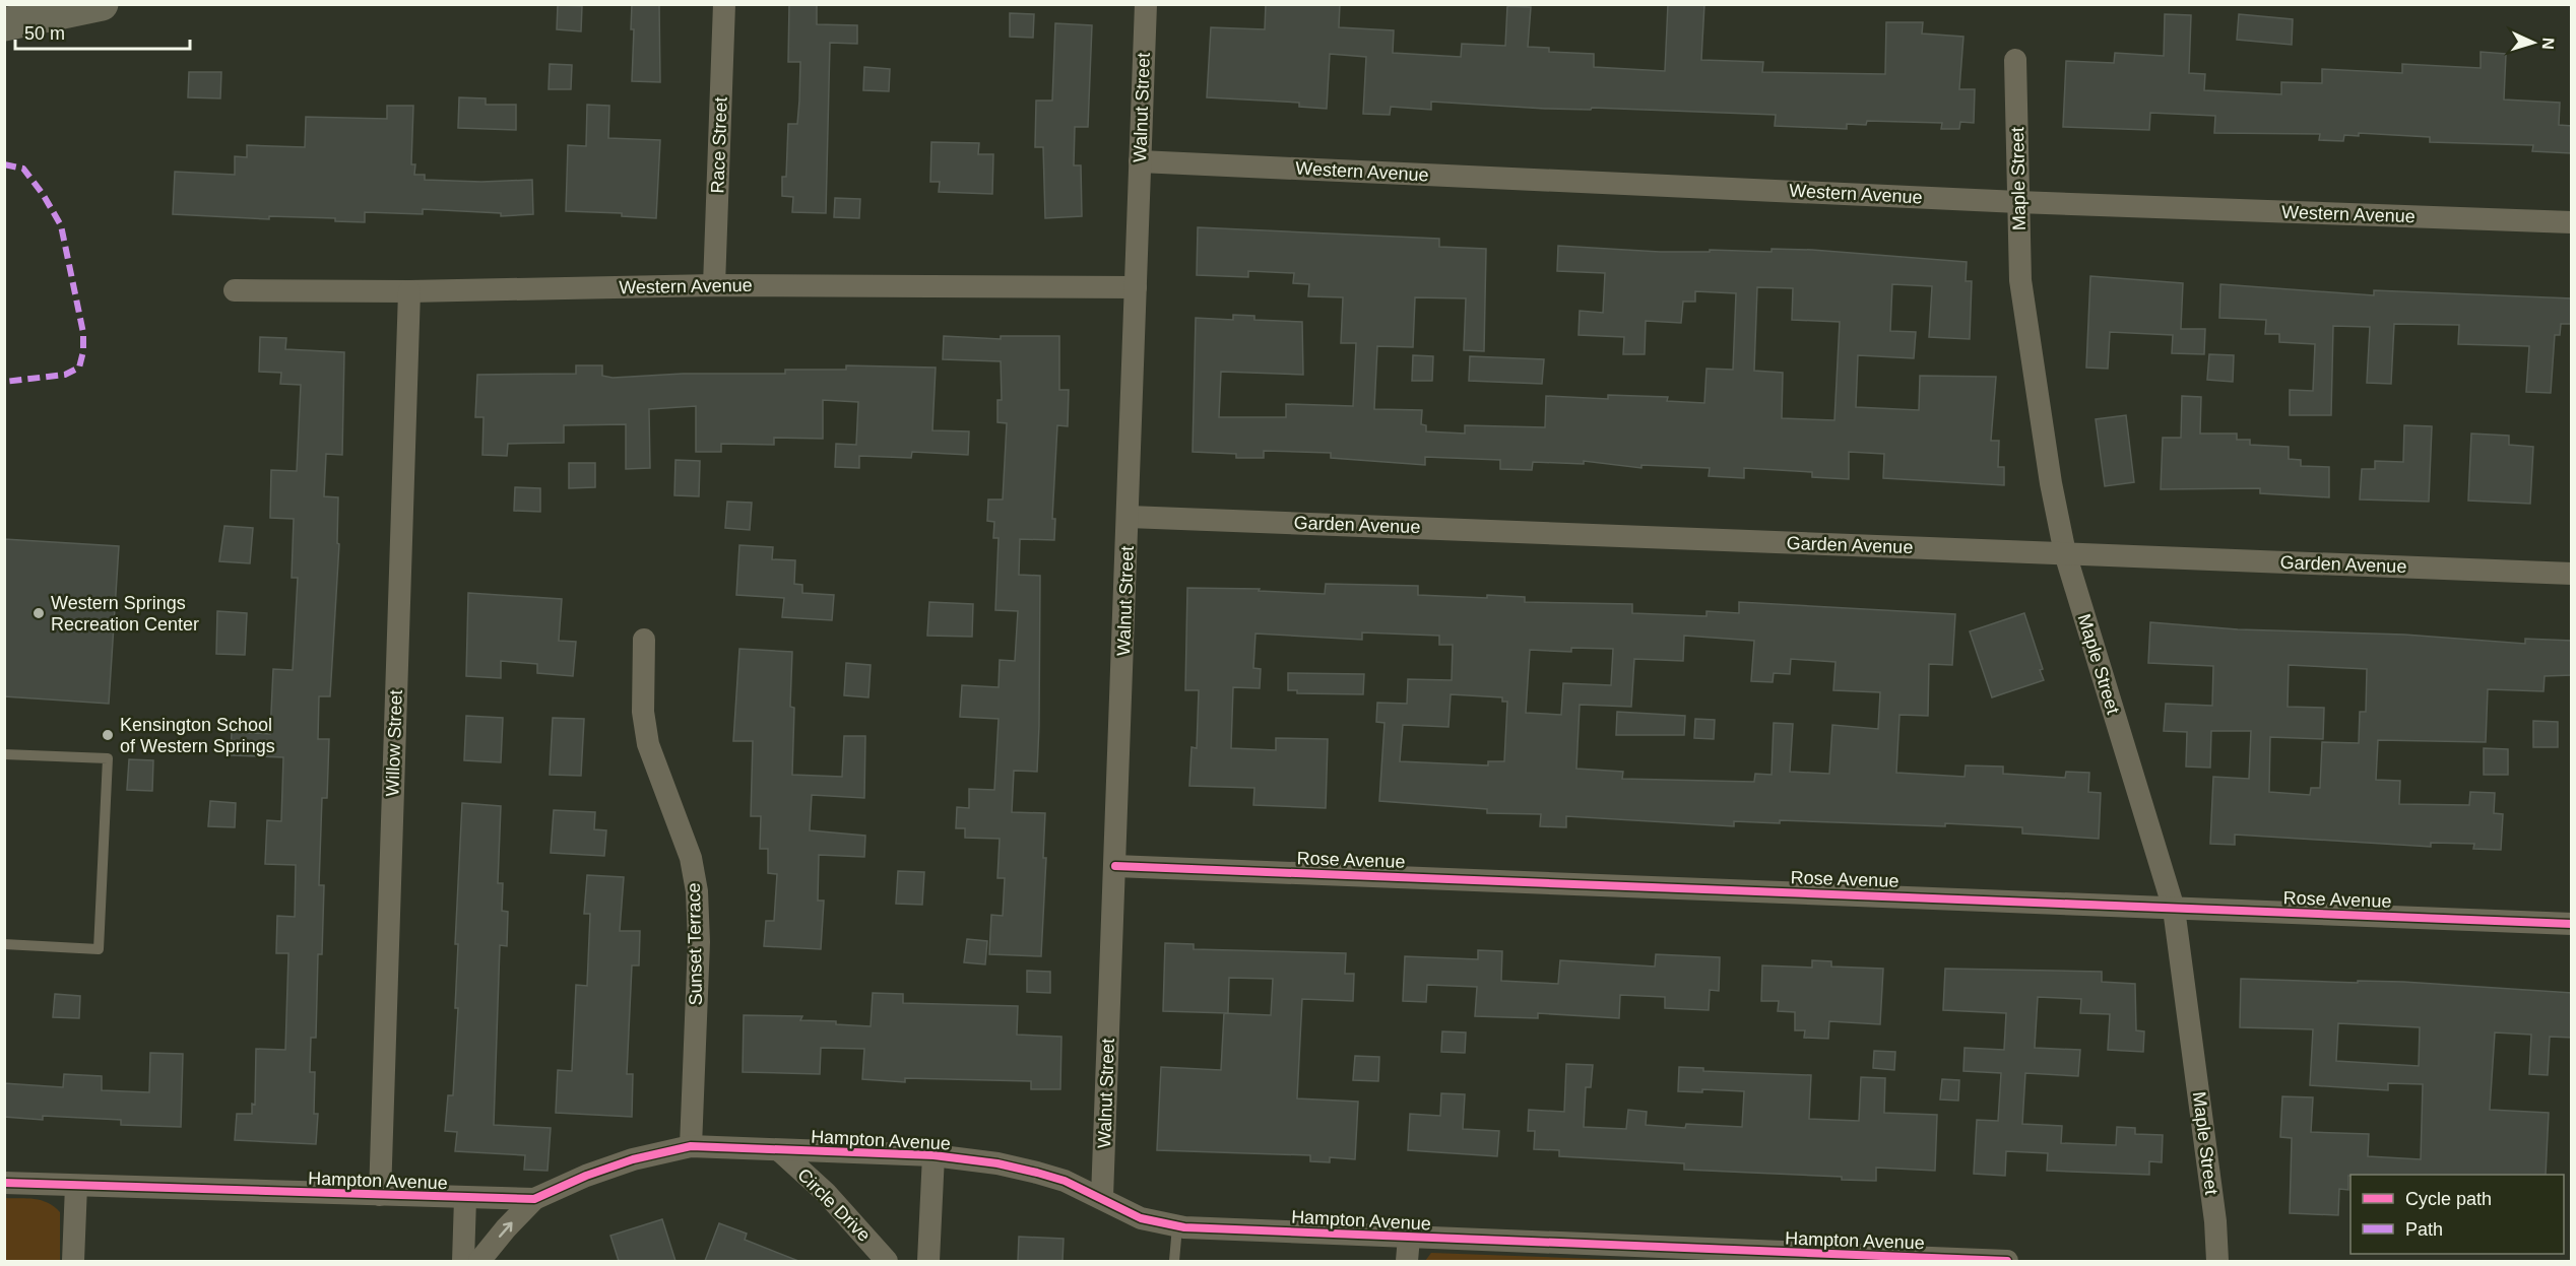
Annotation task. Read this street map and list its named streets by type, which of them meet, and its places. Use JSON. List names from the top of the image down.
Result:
{
  "streets": {
    "street": [
      "Walnut Street",
      "Race Street",
      "Western Avenue",
      "Maple Street",
      "Garden Avenue",
      "Willow Street",
      "Rose Avenue",
      "Sunset Terrace",
      "Hampton Avenue",
      "Circle Drive"
    ]
  },
  "crossings": [
    ["Walnut Street", "Western Avenue"],
    ["Walnut Street", "Garden Avenue"],
    ["Walnut Street", "Rose Avenue"],
    ["Walnut Street", "Hampton Avenue"],
    ["Race Street", "Western Avenue"],
    ["Western Avenue", "Maple Street"],
    ["Western Avenue", "Willow Street"],
    ["Maple Street", "Garden Avenue"],
    ["Maple Street", "Rose Avenue"],
    ["Willow Street", "Hampton Avenue"],
    ["Sunset Terrace", "Hampton Avenue"],
    ["Hampton Avenue", "Circle Drive"]
  ],
  "places": ["Western Springs Recreation Center", "Kensington School of Western Springs"],
  "legend": ["Cycle path", "Path"],
  "scale_bar": "50 m",
  "north": "right"
}
